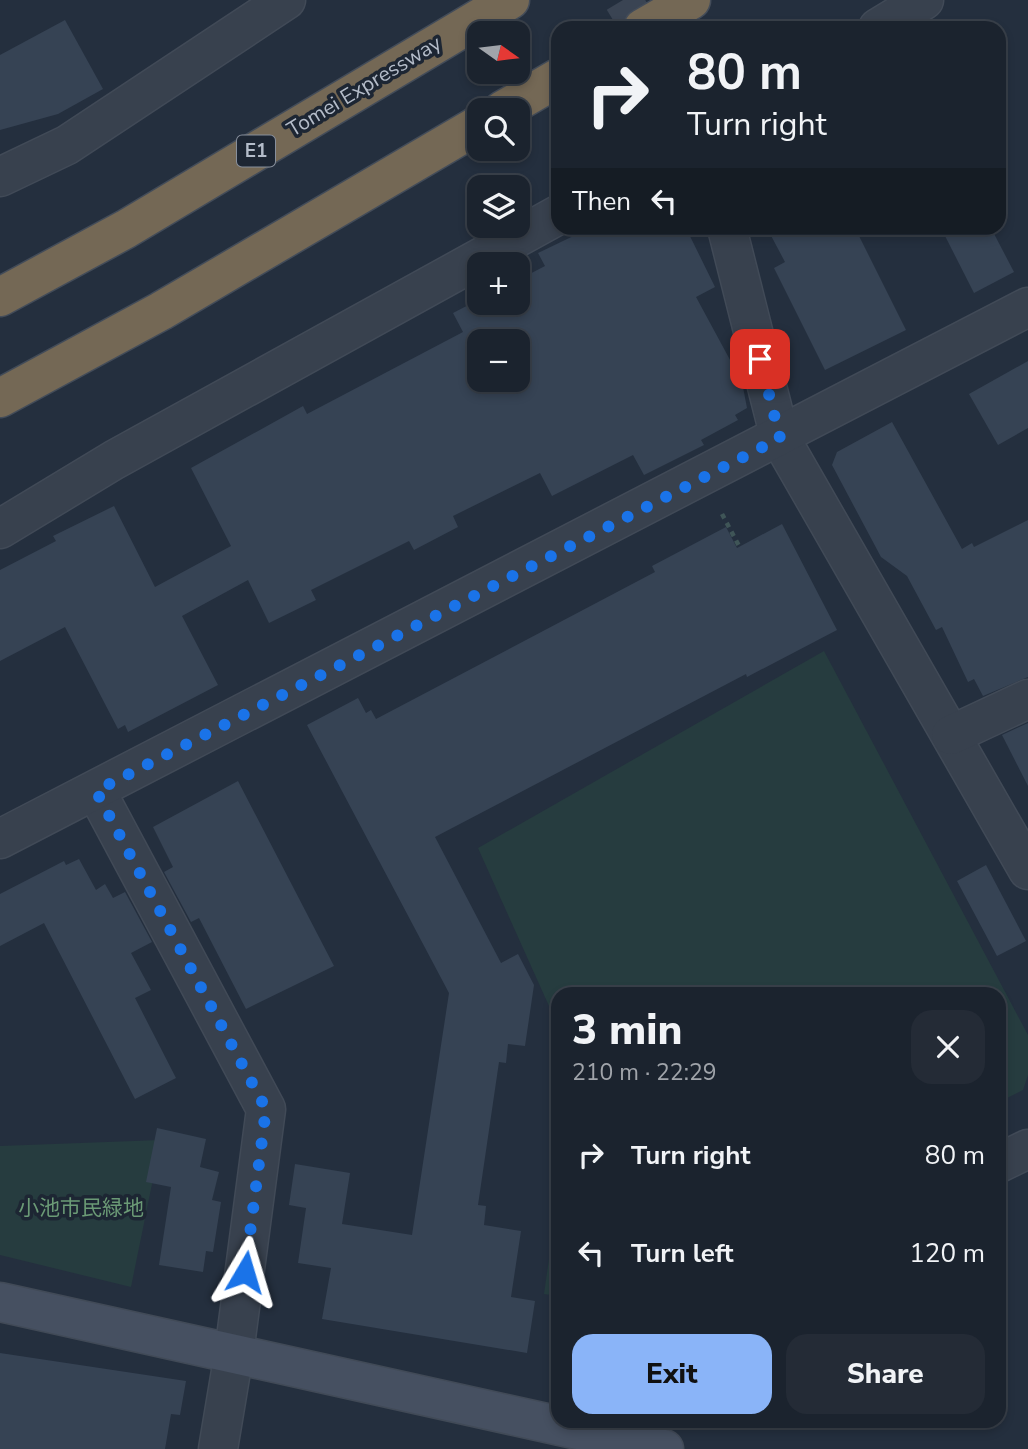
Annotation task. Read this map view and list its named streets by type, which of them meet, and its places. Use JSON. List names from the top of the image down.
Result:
{
  "streets": {
    "highway": ["Tomei Expressway", "E1"]
  },
  "parks": ["小池市民緑地"],
  "north": "right",
  "page": {
    "map_buttons": ["+", "−"],
    "turn": ["80 m", "Turn right"],
    "then": "Then",
    "heading": ["3 min", "210 m · 22:29"],
    "list": [
      {
        "name": "Turn right",
        "value": "80 m"
      },
      {
        "name": "Turn left",
        "value": "120 m"
      }
    ],
    "buttons": ["Exit", "Share"]
  }
}
